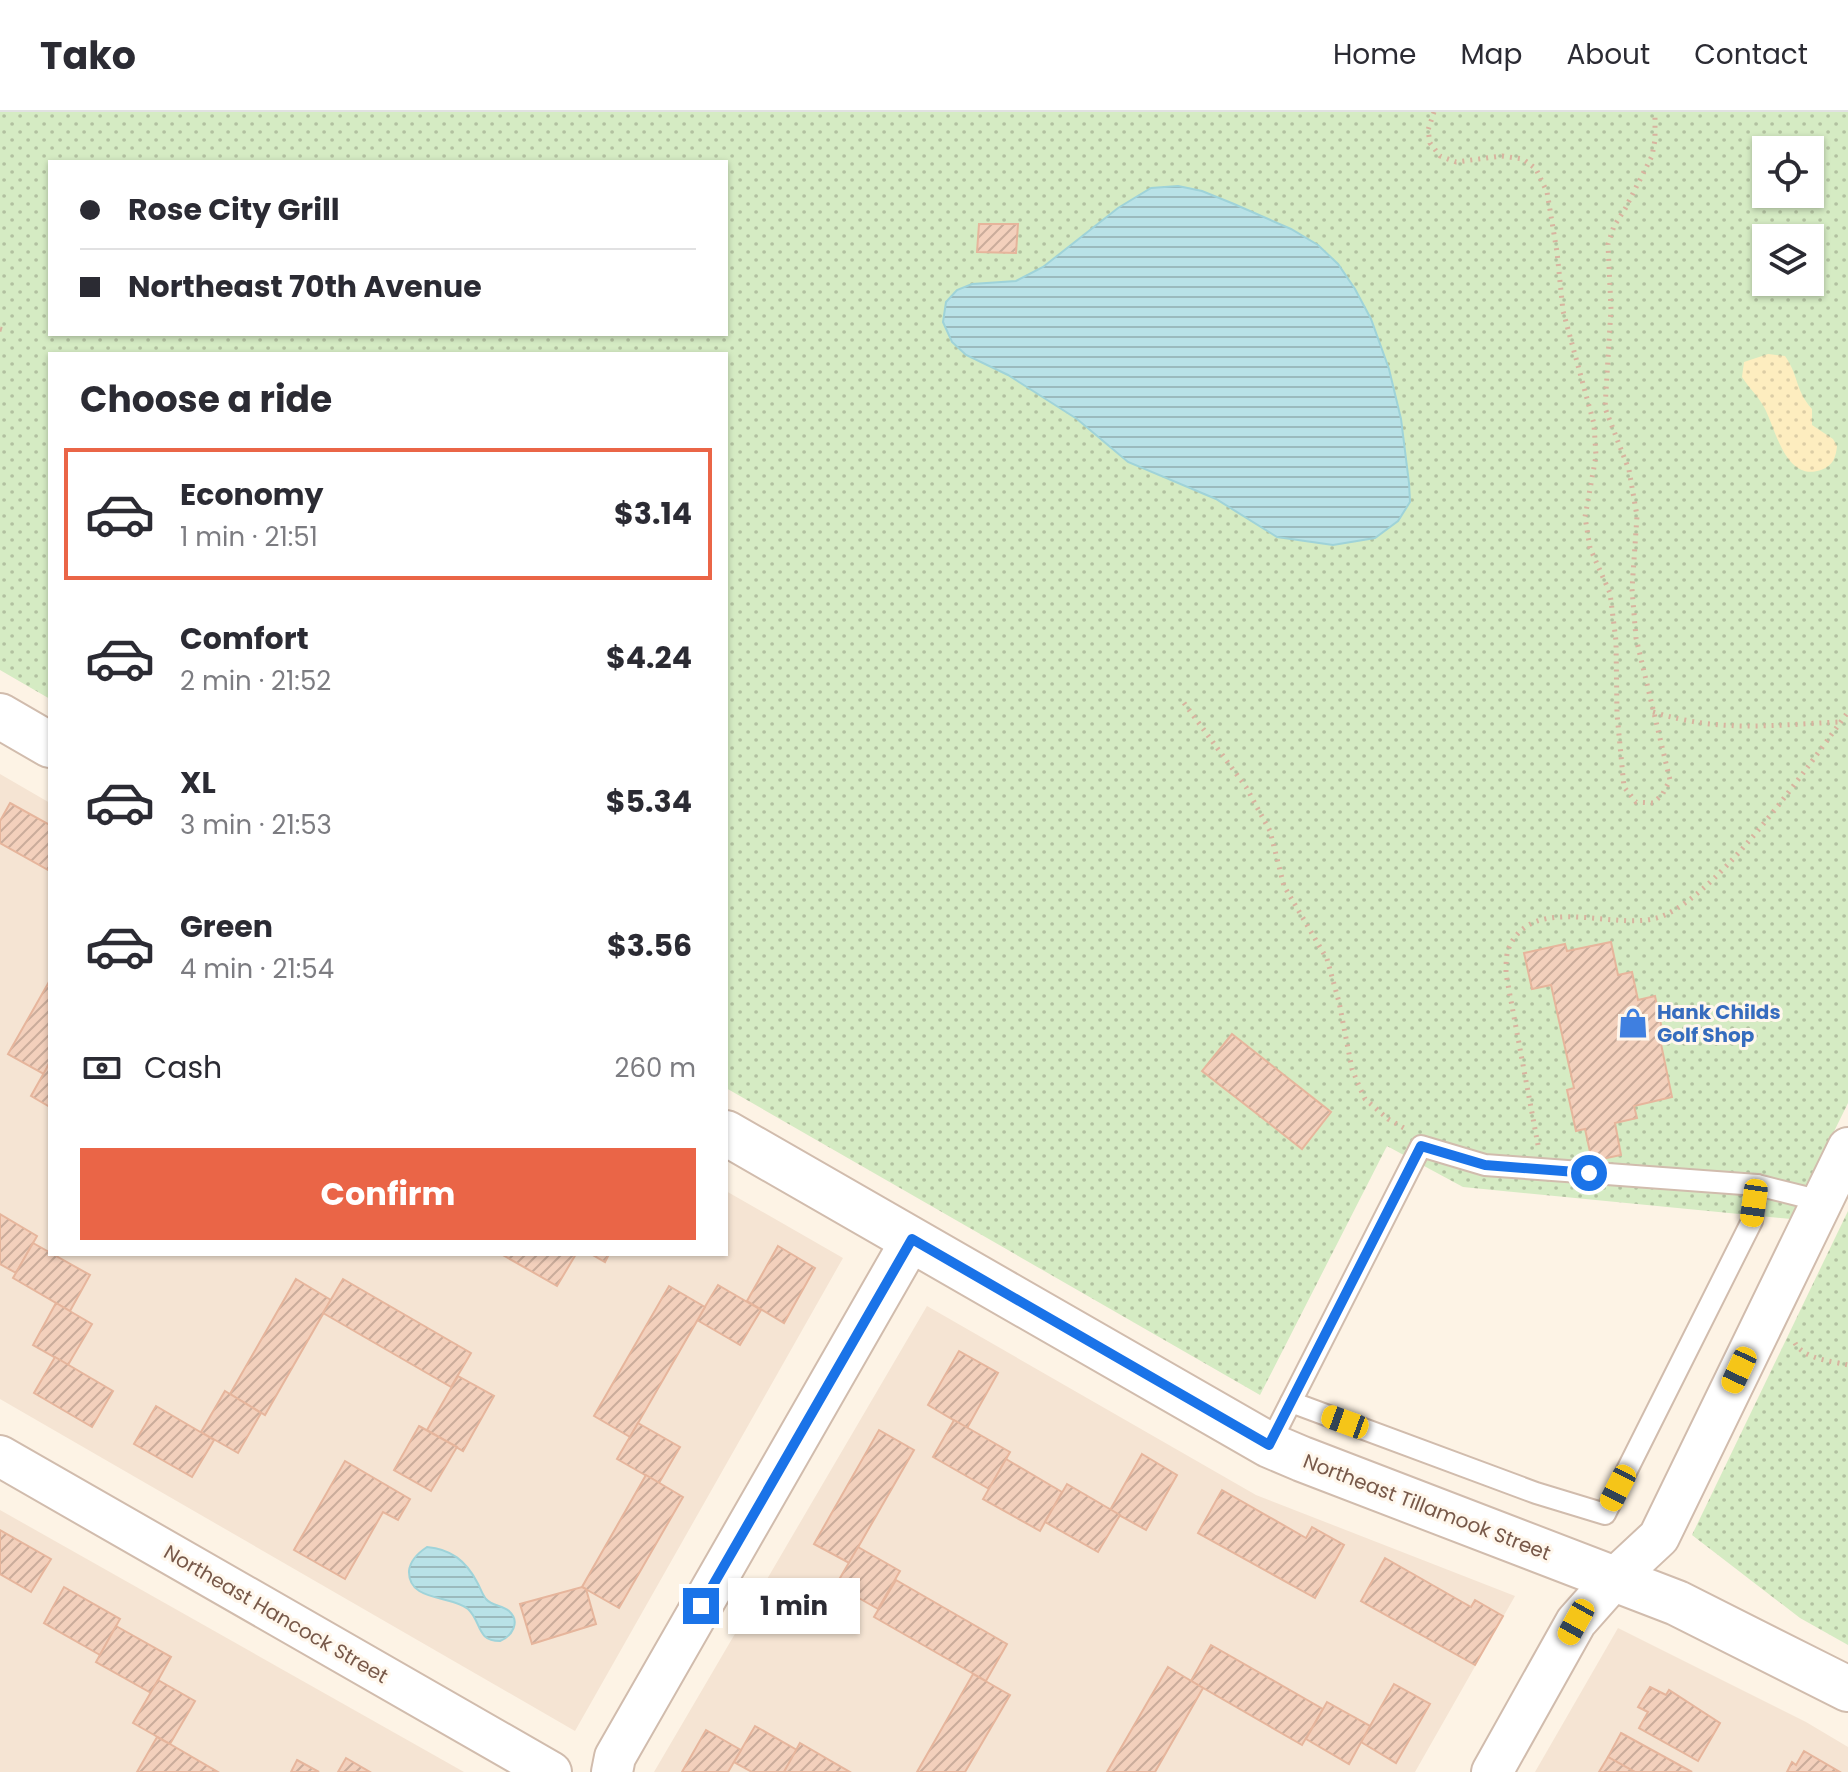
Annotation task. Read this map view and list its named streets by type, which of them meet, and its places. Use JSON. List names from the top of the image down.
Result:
{
  "streets": {
    "street": ["Northeast Tillamook Street", "Northeast Hancock Street"]
  },
  "places": {
    "shop": ["Hank Childs Golf Shop"]
  },
  "page": {
    "header": "Tako",
    "nav": [
      "Home",
      "Map",
      "About",
      "Contact"
    ],
    "banner": ["Rose City Grill", "Northeast 70th Avenue"],
    "heading": "Choose a ride",
    "list": [
      {
        "name": "Economy",
        "note": "1 min · 21:51",
        "value": "$3.14"
      },
      {
        "name": "Comfort",
        "note": "2 min · 21:52",
        "value": "$4.24"
      },
      {
        "name": "XL",
        "note": "3 min · 21:53",
        "value": "$5.34"
      },
      {
        "name": "Green",
        "note": "4 min · 21:54",
        "value": "$3.56"
      }
    ],
    "pay": ["Cash", "260 m"],
    "buttons": "Confirm",
    "bubble": "1 min"
  }
}
